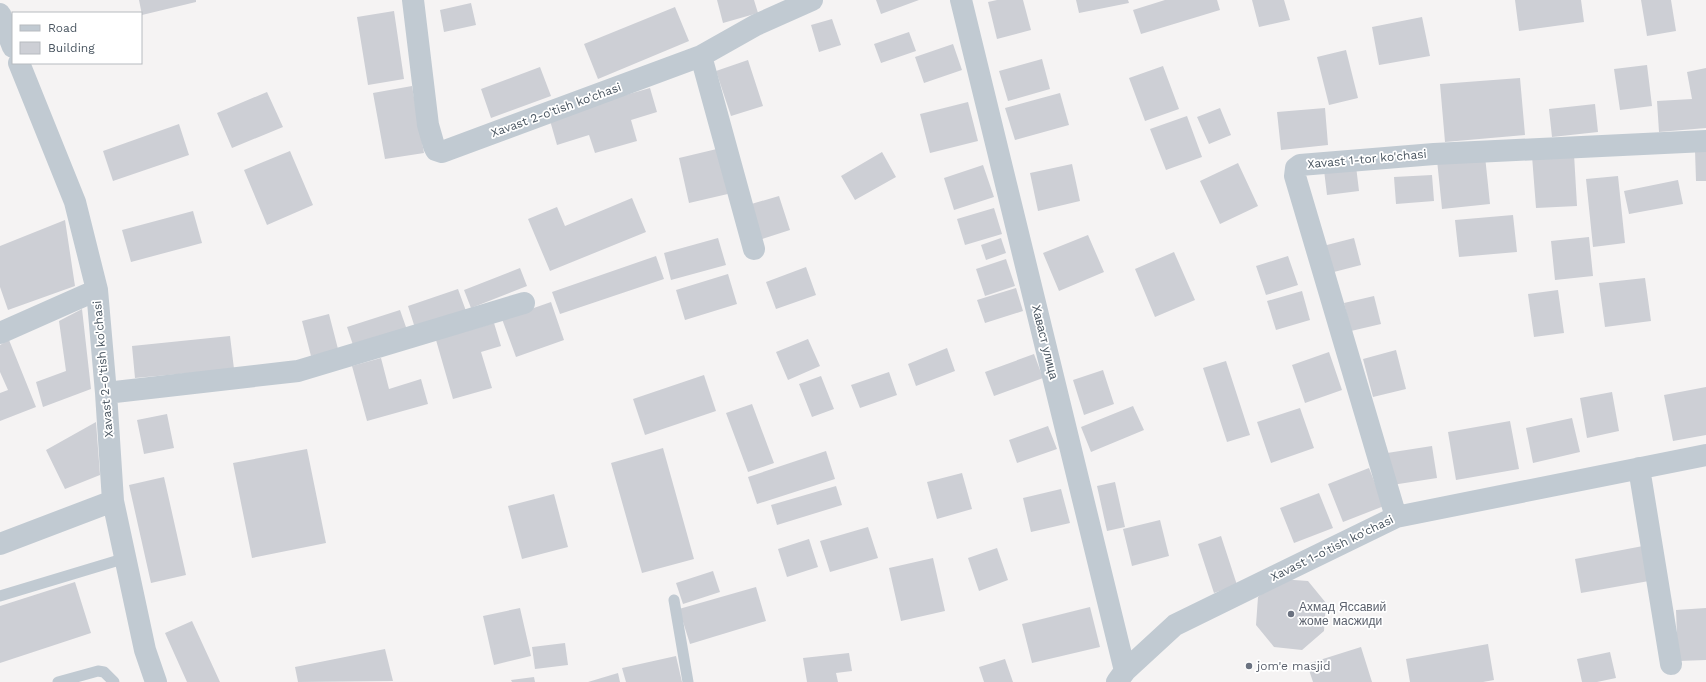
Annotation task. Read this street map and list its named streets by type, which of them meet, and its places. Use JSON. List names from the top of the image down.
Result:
{
  "streets": {
    "street": [
      "Xavast 2-o'tish ko'chasi",
      "Xavast 1-tor ko'chasi",
      "Хаваст улица",
      "Xavast 1-o'tish ko'chasi"
    ]
  },
  "crossings": [
    ["Xavast 1-tor ko'chasi", "Xavast 1-o'tish ko'chasi"],
    ["Хаваст улица", "Xavast 1-o'tish ko'chasi"]
  ],
  "places": ["Ахмад Яссавий жоме масжиди", "jom'e masjid"],
  "legend": ["Road", "Building"]
}
